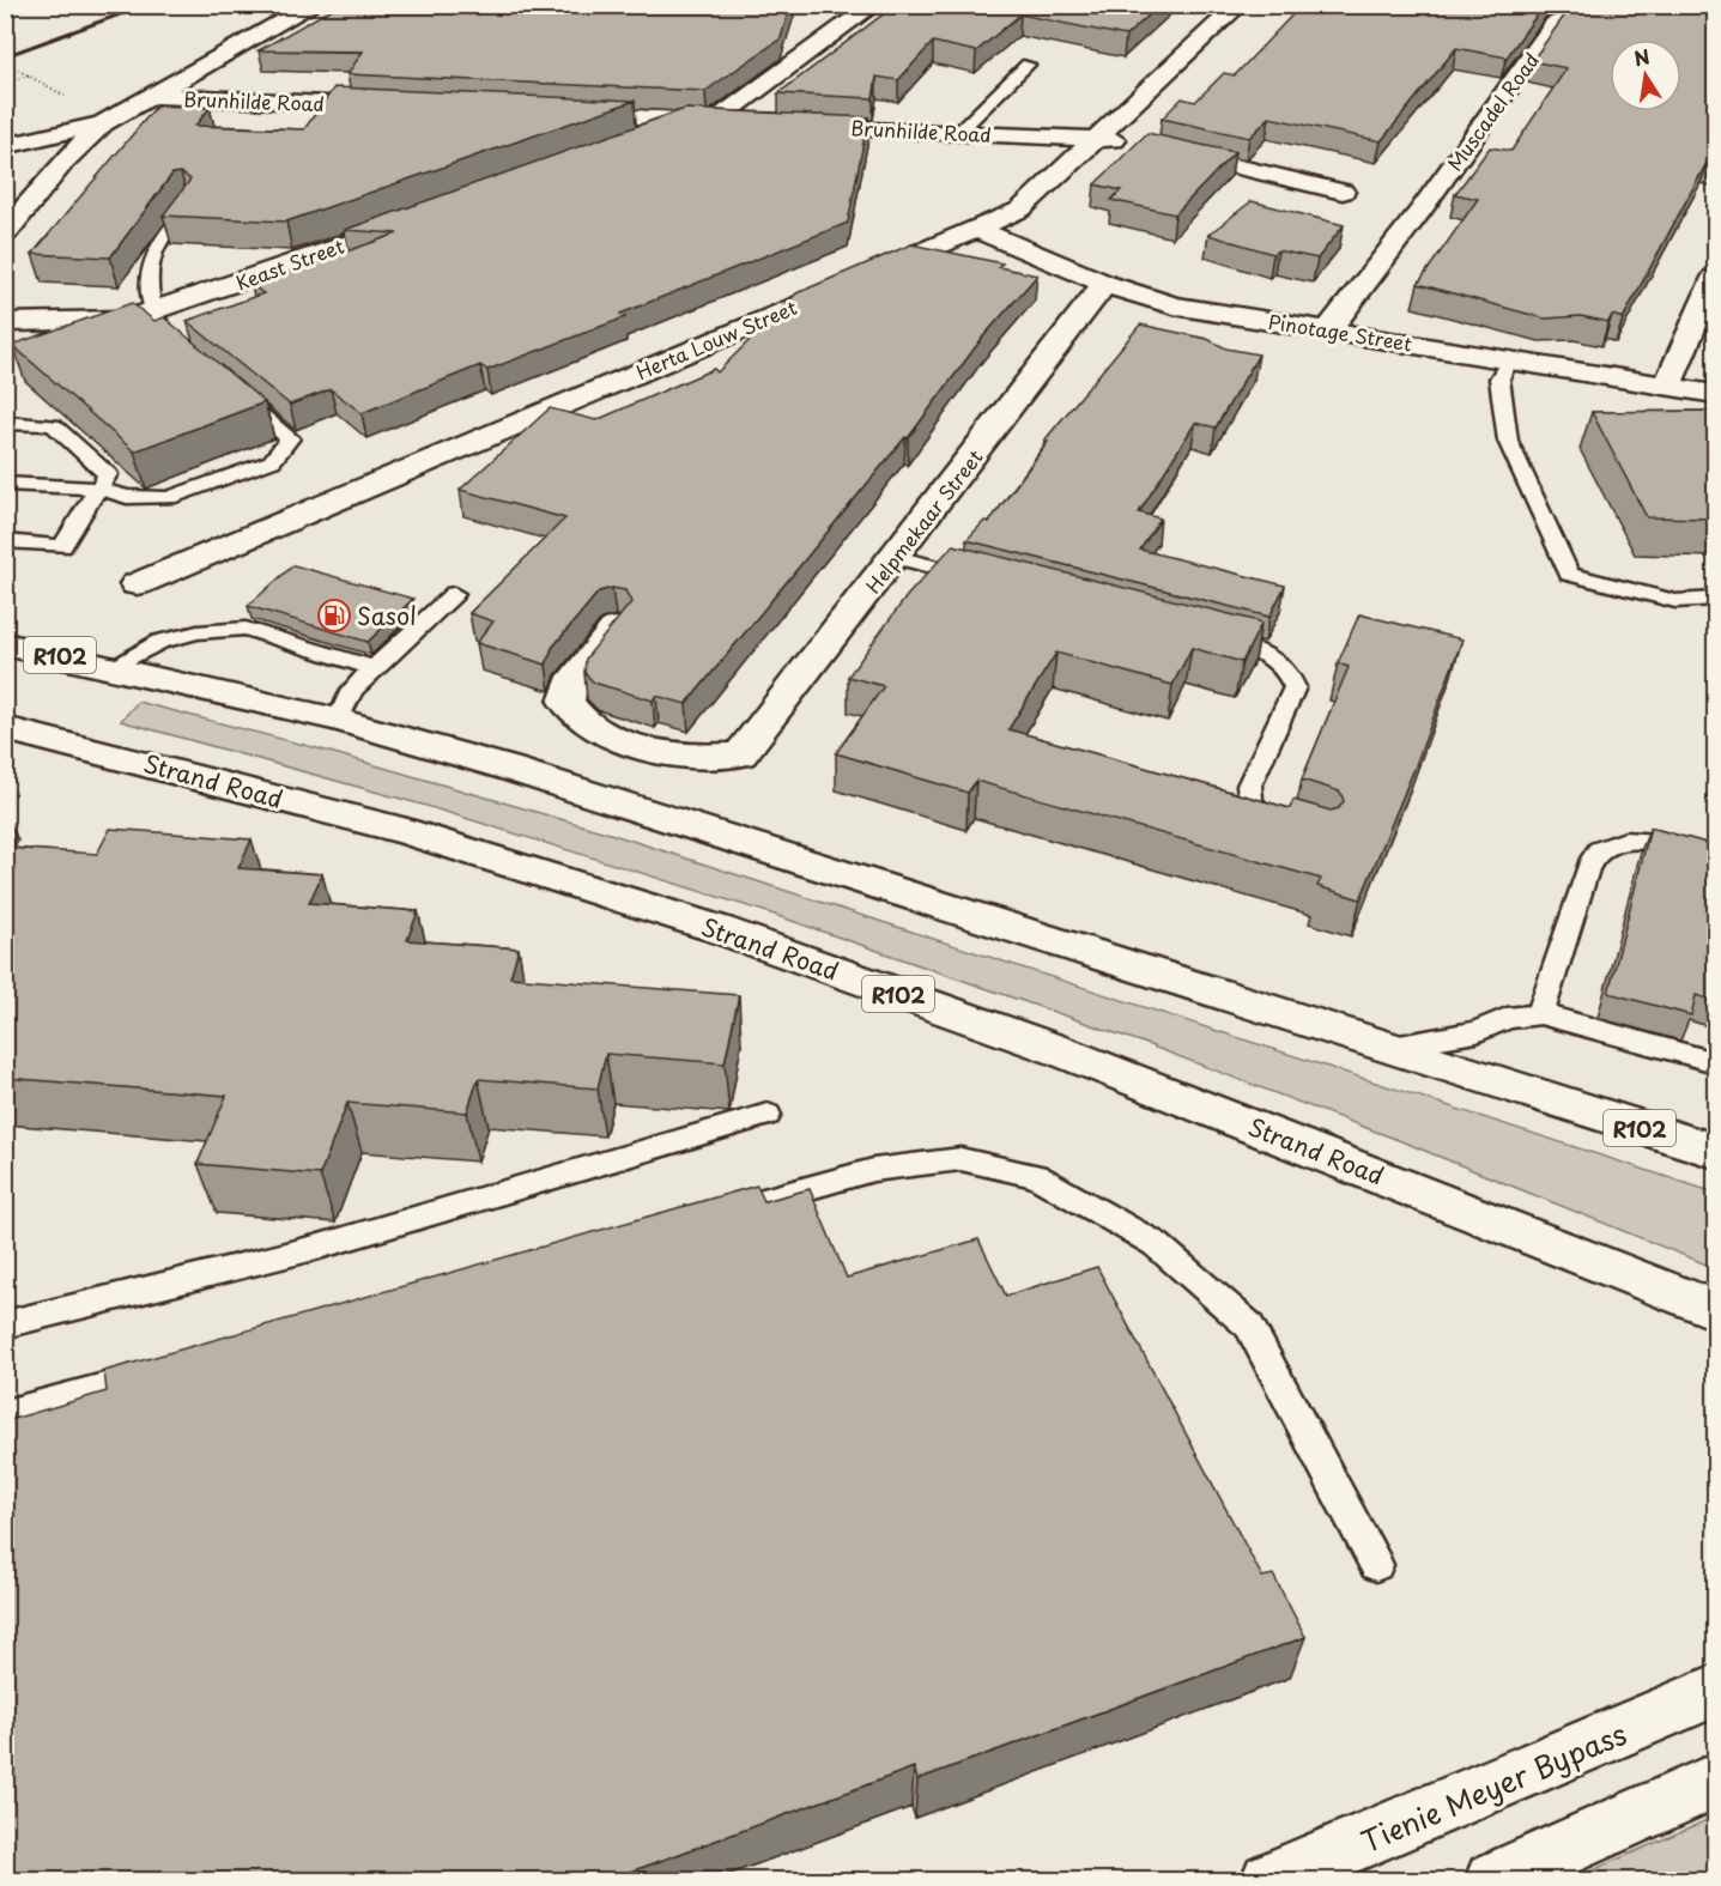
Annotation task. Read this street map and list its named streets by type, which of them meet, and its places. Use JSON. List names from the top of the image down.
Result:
{
  "streets": {
    "street": [
      "Brunhilde Road",
      "Muscadel Road",
      "Keast Street",
      "Pinotage Street",
      "Herta Louw Street",
      "Helpmekaar Street",
      "R102",
      "Strand Road",
      "Tienie Meyer Bypass"
    ]
  },
  "crossings": [
    ["Brunhilde Road", "Herta Louw Street"],
    ["Muscadel Road", "Pinotage Street"],
    ["Pinotage Street", "Herta Louw Street"],
    ["Pinotage Street", "Helpmekaar Street"]
  ],
  "places": {
    "fuel station": ["Sasol"]
  },
  "north": "top"
}
